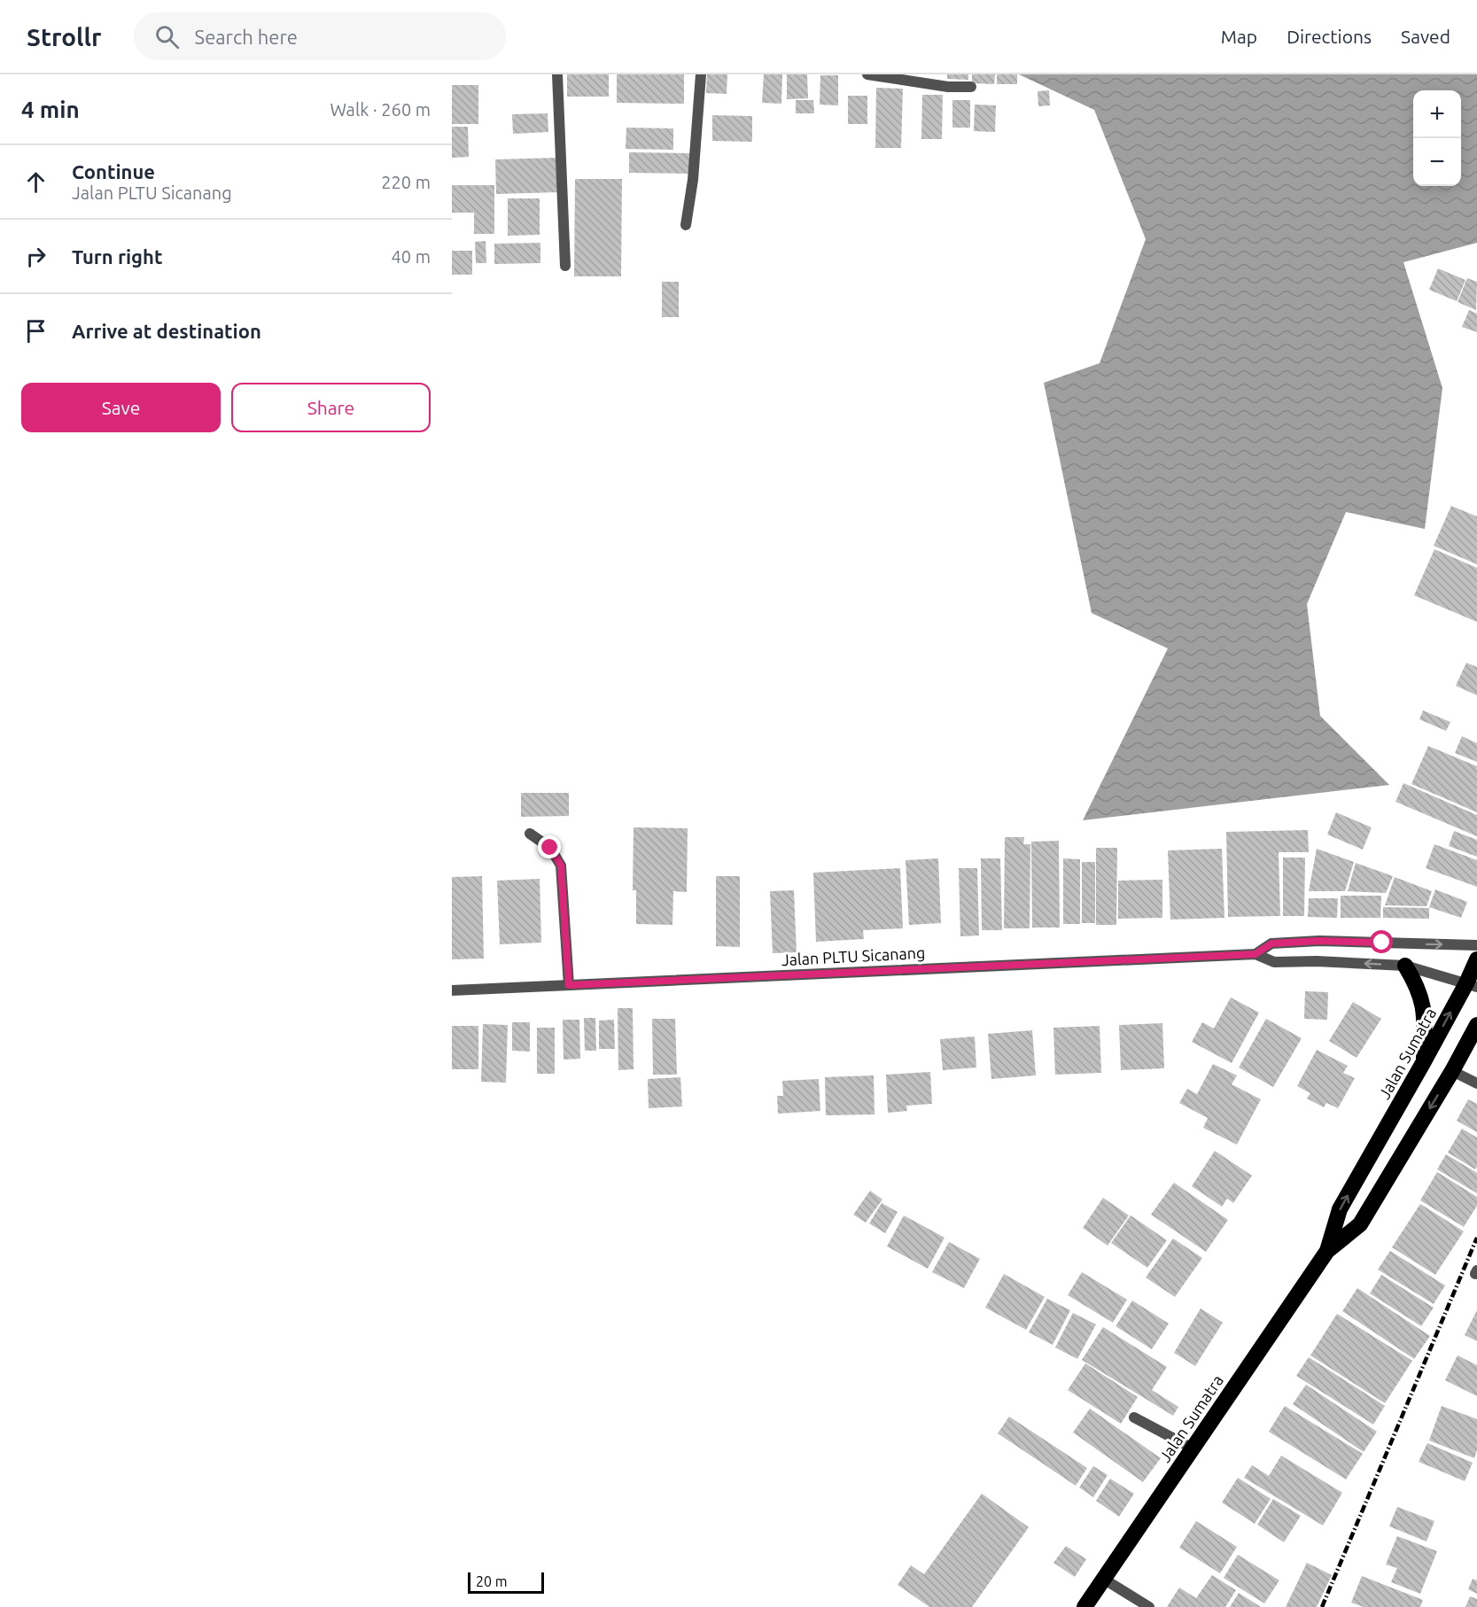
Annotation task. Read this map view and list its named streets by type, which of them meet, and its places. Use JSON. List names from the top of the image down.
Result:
{
  "streets": {
    "highway": ["Jalan Sumatra"],
    "street": ["Jalan PLTU Sicanang"]
  },
  "crossings": [
    ["Jalan PLTU Sicanang", "Jalan Sumatra"]
  ],
  "scale_bar": "20 m",
  "page": {
    "header": "Strollr",
    "search": "Search here",
    "nav": ["Map", "Directions", "Saved"],
    "heading": ["4 min", "Walk · 260 m"],
    "map_buttons": ["+", "−"],
    "list": [
      ["Continue", "Jalan PLTU Sicanang", "220 m"],
      ["Turn right", "40 m"],
      "Arrive at destination"
    ],
    "buttons": ["Save", "Share"],
    "scale": "20 m"
  }
}
